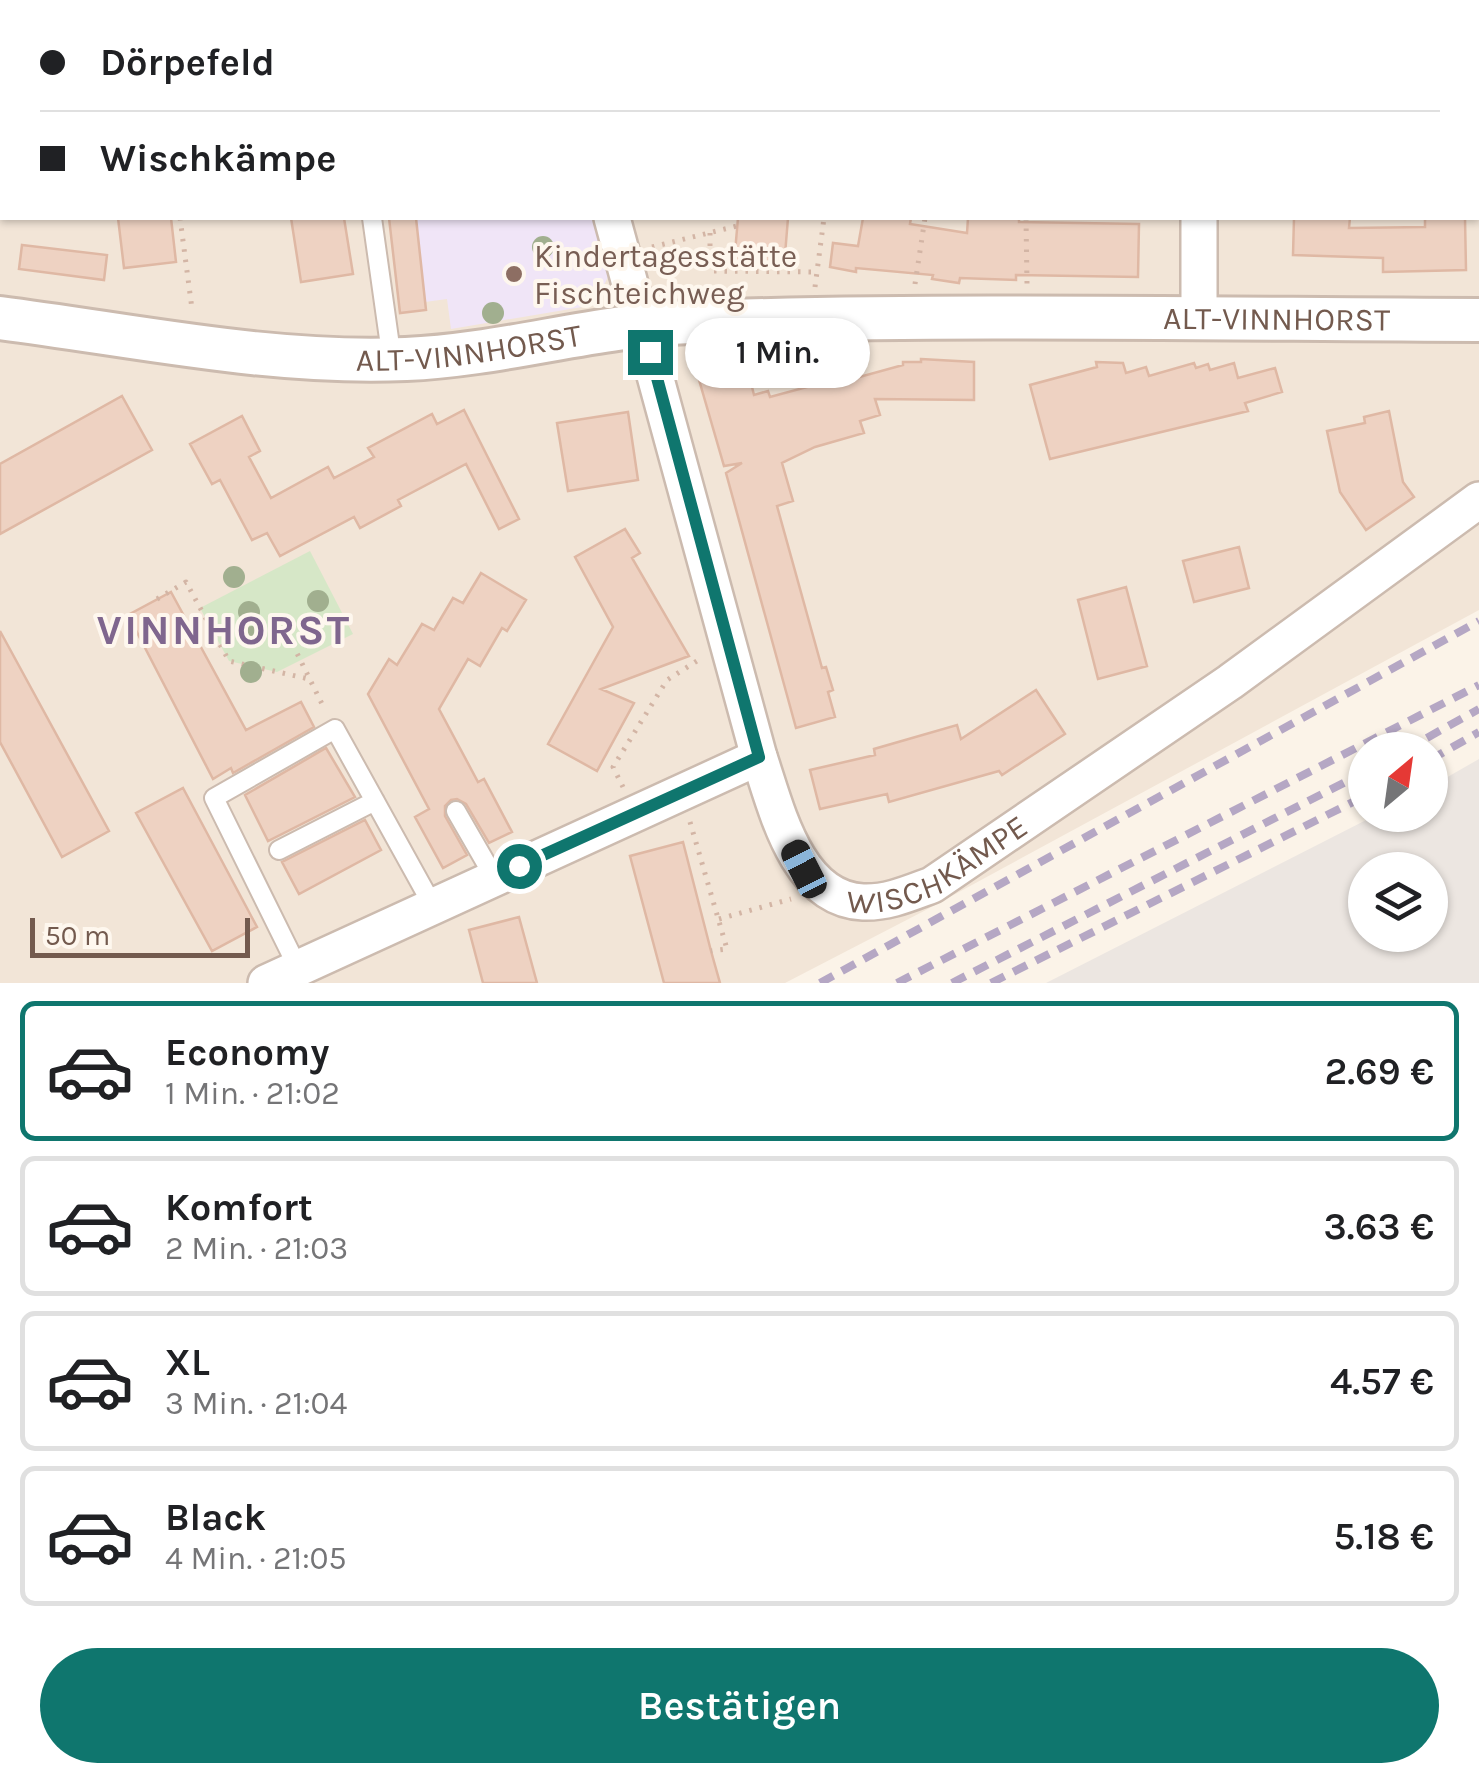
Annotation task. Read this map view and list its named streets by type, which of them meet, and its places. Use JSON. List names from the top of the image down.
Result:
{
  "streets": {
    "street": ["ALT-VINNHORST", "WISCHKÄMPE"]
  },
  "crossings": [
    ["ALT-VINNHORST", "WISCHKÄMPE"]
  ],
  "districts": ["VINNHORST"],
  "places": ["Kindertagesstätte Fischteichweg"],
  "scale_bar": "50 m",
  "north": "top right",
  "page": {
    "banner": ["Dörpefeld", "Wischkämpe"],
    "bubble": "1 Min.",
    "scale": "50 m",
    "list": [
      {
        "name": "Economy",
        "note": "1 Min. · 21:02",
        "value": "2.69 €"
      },
      {
        "name": "Komfort",
        "note": "2 Min. · 21:03",
        "value": "3.63 €"
      },
      {
        "name": "XL",
        "note": "3 Min. · 21:04",
        "value": "4.57 €"
      },
      {
        "name": "Black",
        "note": "4 Min. · 21:05",
        "value": "5.18 €"
      }
    ],
    "buttons": "Bestätigen"
  }
}
